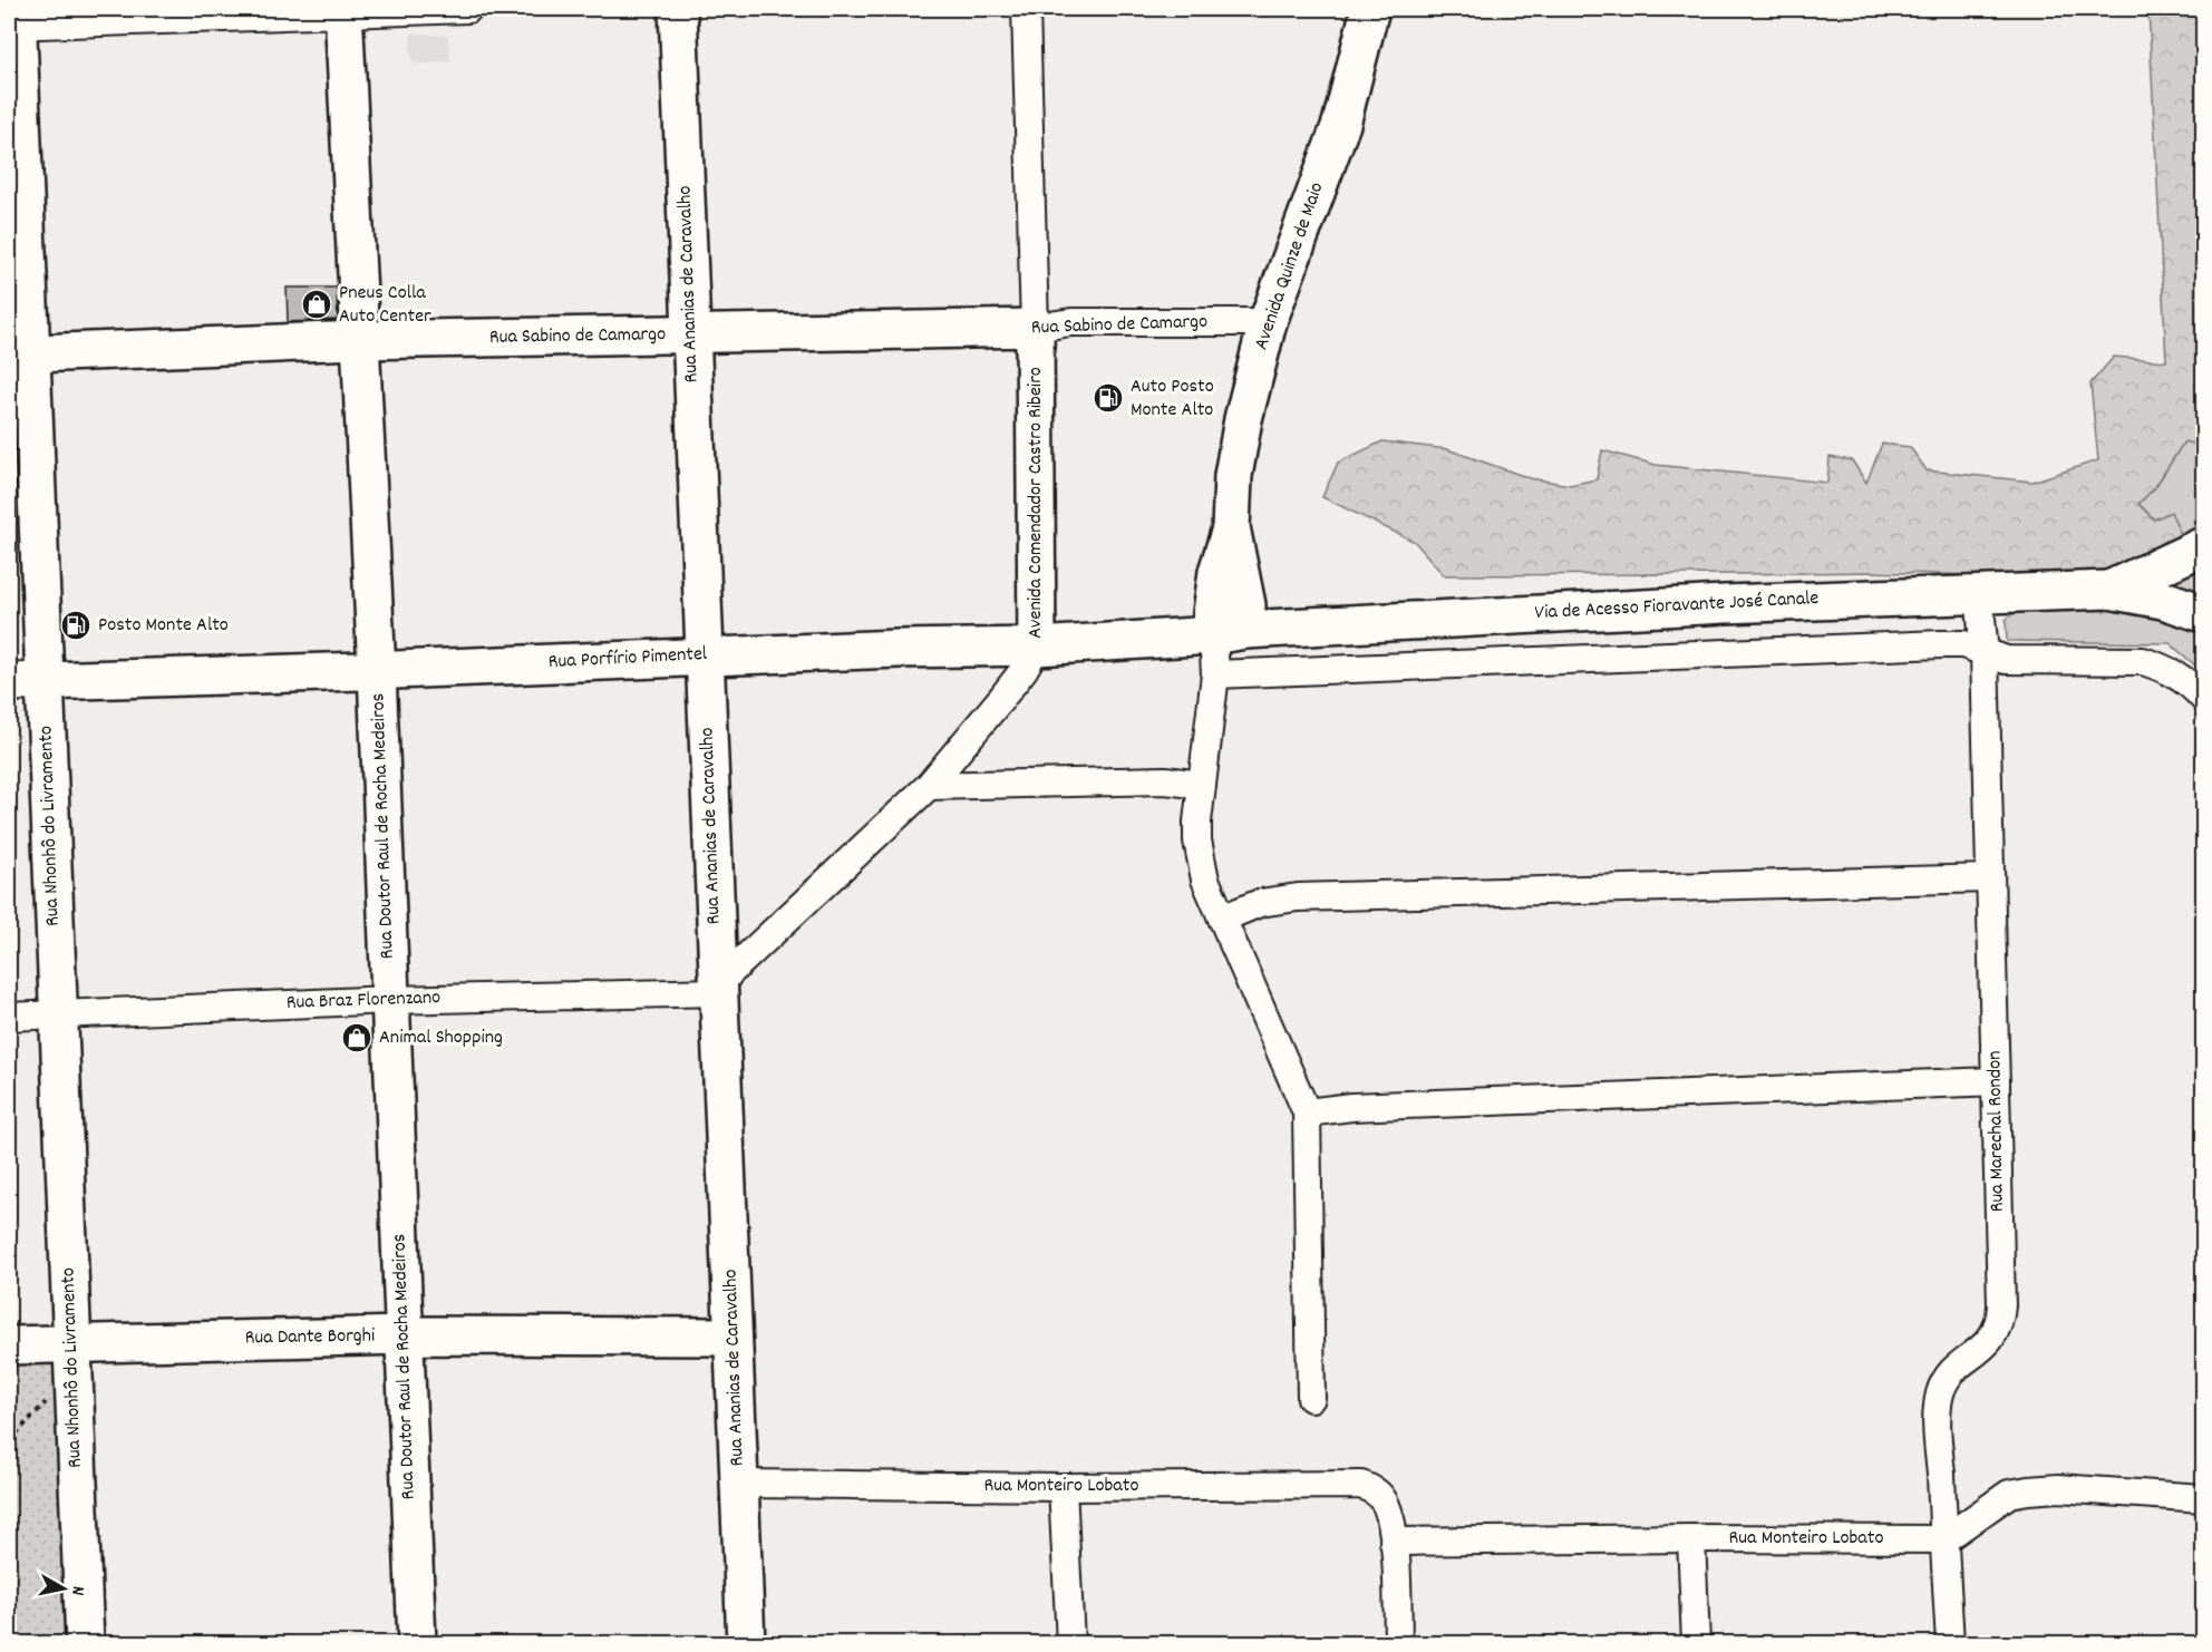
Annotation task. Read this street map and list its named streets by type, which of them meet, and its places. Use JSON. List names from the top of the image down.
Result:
{
  "streets": {
    "street": [
      "Avenida Quinze de Maio",
      "Rua Ananias de Caravalho",
      "Rua Sabino de Camargo",
      "Avenida Comendador Castro Ribeiro",
      "Via de Acesso Fioravante José Canale",
      "Rua Porfírio Pimentel",
      "Rua Nhonhô do Livramento",
      "Rua Doutor Raul de Rocha Medeiros",
      "Rua Braz Florenzano",
      "Rua Marechal Rondon",
      "Rua Dante Borghi",
      "Rua Monteiro Lobato"
    ]
  },
  "crossings": [
    ["Avenida Quinze de Maio", "Rua Sabino de Camargo"],
    ["Avenida Quinze de Maio", "Via de Acesso Fioravante José Canale"],
    ["Avenida Quinze de Maio", "Rua Porfírio Pimentel"],
    ["Rua Ananias de Caravalho", "Rua Sabino de Camargo"],
    ["Rua Ananias de Caravalho", "Avenida Comendador Castro Ribeiro"],
    ["Rua Ananias de Caravalho", "Rua Porfírio Pimentel"],
    ["Rua Ananias de Caravalho", "Rua Braz Florenzano"],
    ["Rua Ananias de Caravalho", "Rua Dante Borghi"],
    ["Rua Ananias de Caravalho", "Rua Monteiro Lobato"],
    ["Rua Sabino de Camargo", "Avenida Comendador Castro Ribeiro"],
    ["Rua Sabino de Camargo", "Rua Nhonhô do Livramento"],
    ["Rua Sabino de Camargo", "Rua Doutor Raul de Rocha Medeiros"],
    ["Avenida Comendador Castro Ribeiro", "Rua Porfírio Pimentel"],
    ["Avenida Comendador Castro Ribeiro", "Rua Braz Florenzano"],
    ["Via de Acesso Fioravante José Canale", "Rua Porfírio Pimentel"],
    ["Via de Acesso Fioravante José Canale", "Rua Marechal Rondon"],
    ["Rua Porfírio Pimentel", "Rua Nhonhô do Livramento"],
    ["Rua Porfírio Pimentel", "Rua Doutor Raul de Rocha Medeiros"],
    ["Rua Nhonhô do Livramento", "Rua Braz Florenzano"],
    ["Rua Nhonhô do Livramento", "Rua Dante Borghi"],
    ["Rua Doutor Raul de Rocha Medeiros", "Rua Braz Florenzano"],
    ["Rua Doutor Raul de Rocha Medeiros", "Rua Dante Borghi"],
    ["Rua Marechal Rondon", "Rua Monteiro Lobato"]
  ],
  "places": {
    "shop": ["Pneus Colla Auto Center", "Animal Shopping"],
    "fuel station": ["Auto Posto Monte Alto", "Posto Monte Alto"]
  },
  "north": "right"
}
